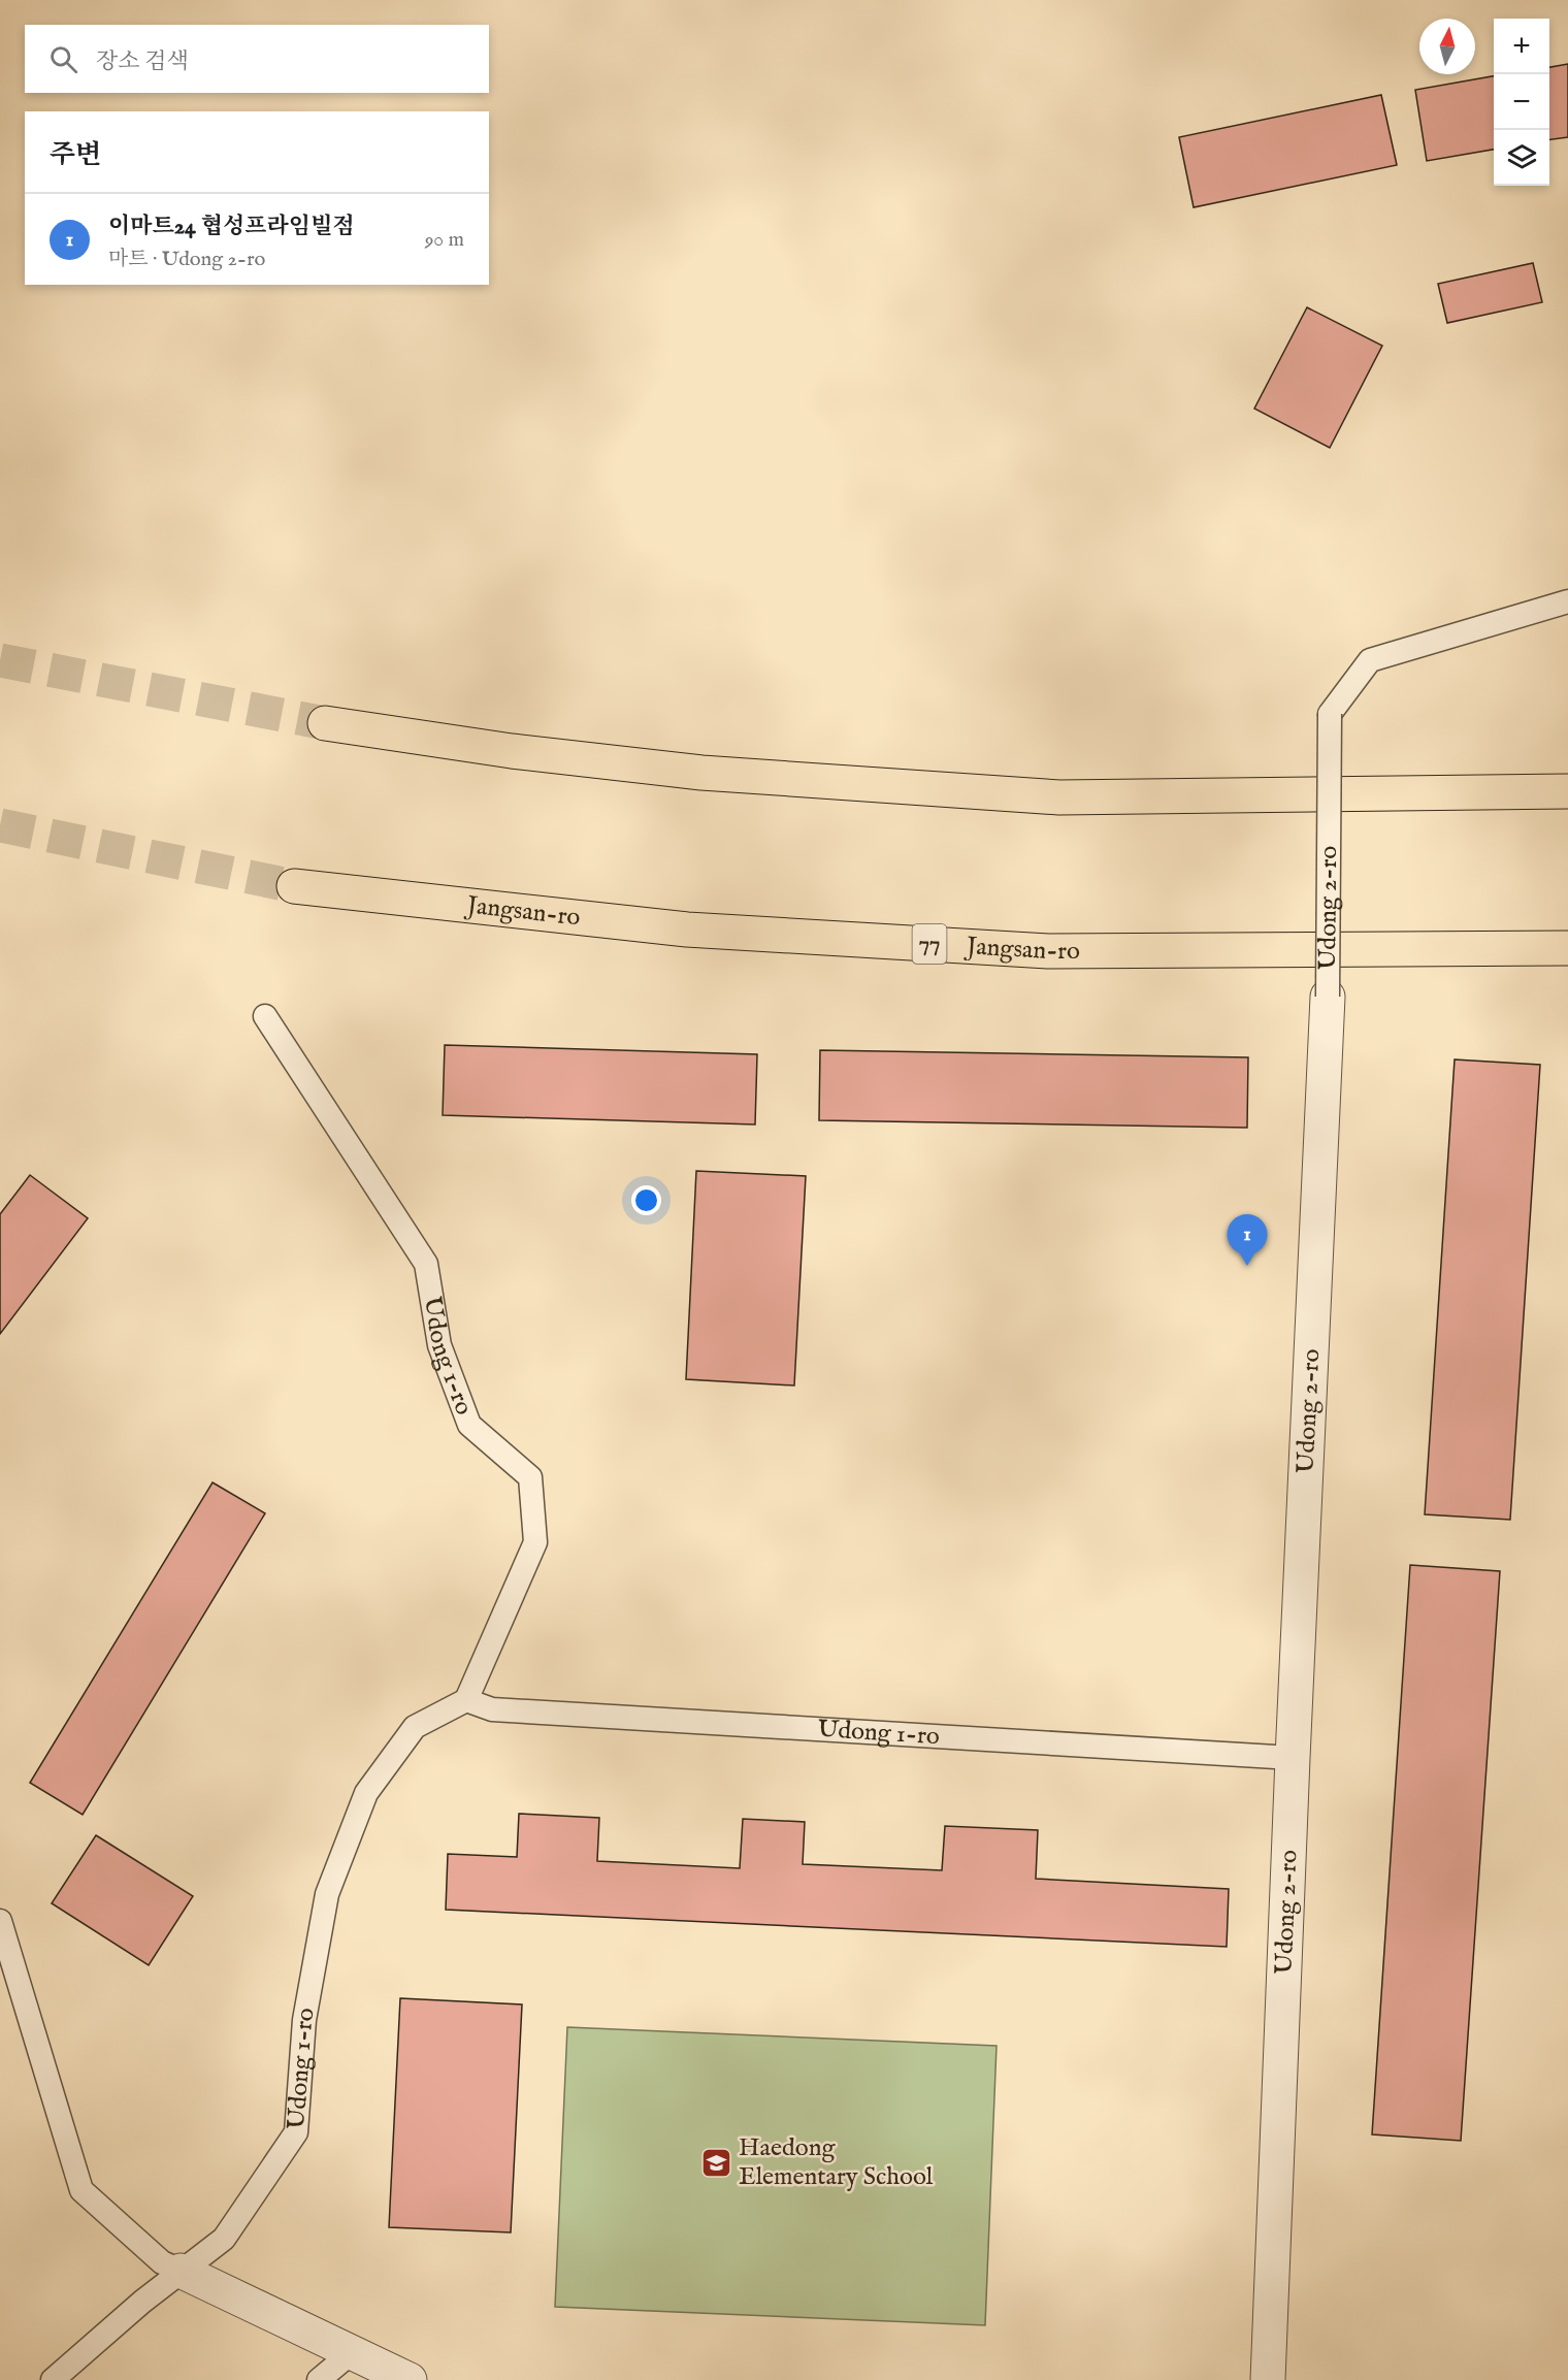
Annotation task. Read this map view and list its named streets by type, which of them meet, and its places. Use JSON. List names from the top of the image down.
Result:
{
  "streets": {
    "highway": ["Jangsan-ro", "77"],
    "street": ["Udong 2-ro"],
    "lane": ["Udong 1-ro"]
  },
  "crossings": [
    ["Udong 2-ro", "Udong 1-ro"]
  ],
  "places": {
    "school or university": ["Haedong Elementary School"]
  },
  "north": "top",
  "page": {
    "map_buttons": ["+", "−"],
    "search": "장소 검색",
    "heading": "주변",
    "list": [
      {
        "mark": "1",
        "name": "이마트24 협성프라임빌점",
        "note": "마트 · Udong 2-ro",
        "value": "90 m"
      }
    ],
    "pins": "1"
  }
}
